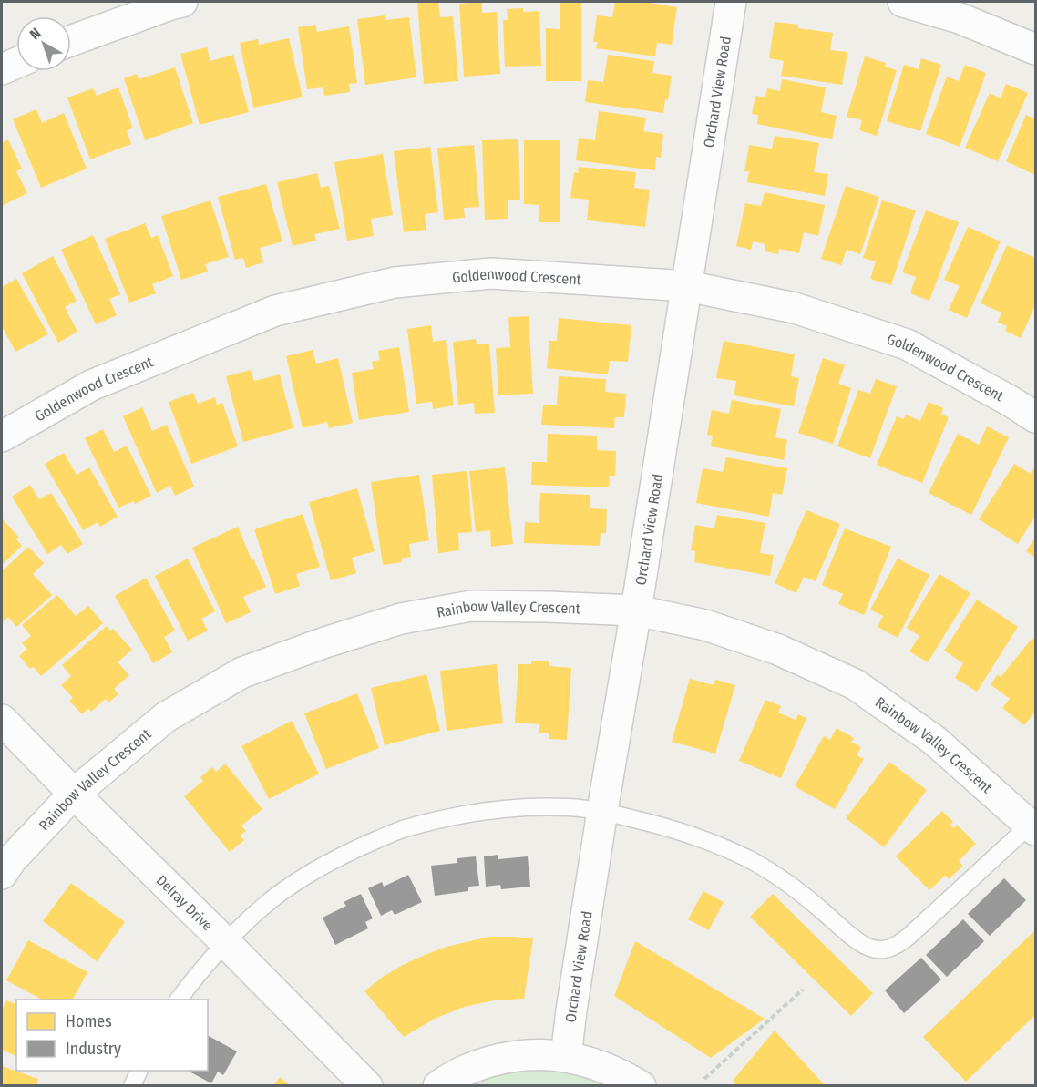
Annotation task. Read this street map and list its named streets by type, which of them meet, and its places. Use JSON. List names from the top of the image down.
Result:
{
  "streets": {
    "street": [
      "Orchard View Road",
      "Goldenwood Crescent",
      "Rainbow Valley Crescent",
      "Delray Drive"
    ]
  },
  "crossings": [
    ["Orchard View Road", "Goldenwood Crescent"],
    ["Orchard View Road", "Rainbow Valley Crescent"],
    ["Rainbow Valley Crescent", "Delray Drive"]
  ],
  "legend": ["Homes", "Industry"],
  "north": "top left"
}
